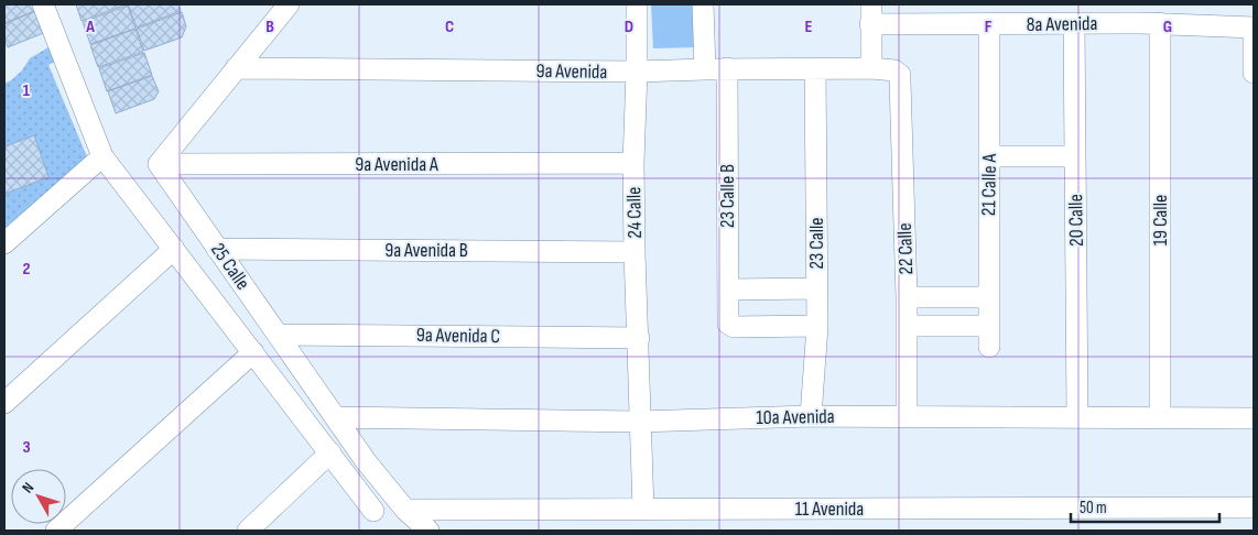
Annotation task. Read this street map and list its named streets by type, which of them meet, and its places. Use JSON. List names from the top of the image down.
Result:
{
  "streets": {
    "street": [
      "8a Avenida",
      "9a Avenida",
      "9a Avenida A",
      "21 Calle A",
      "23 Calle B",
      "24 Calle",
      "20 Calle",
      "19 Calle",
      "23 Calle",
      "22 Calle",
      "9a Avenida B",
      "25 Calle",
      "9a Avenida C",
      "10a Avenida",
      "11 Avenida"
    ]
  },
  "crossings": [
    ["8a Avenida", "21 Calle A"],
    ["8a Avenida", "20 Calle"],
    ["8a Avenida", "19 Calle"],
    ["9a Avenida", "23 Calle B"],
    ["9a Avenida", "24 Calle"],
    ["9a Avenida", "23 Calle"],
    ["9a Avenida", "22 Calle"],
    ["9a Avenida A", "24 Calle"],
    ["9a Avenida A", "25 Calle"],
    ["21 Calle A", "22 Calle"],
    ["23 Calle B", "23 Calle"],
    ["24 Calle", "9a Avenida B"],
    ["24 Calle", "9a Avenida C"],
    ["24 Calle", "10a Avenida"],
    ["24 Calle", "11 Avenida"],
    ["20 Calle", "10a Avenida"],
    ["19 Calle", "10a Avenida"],
    ["23 Calle", "10a Avenida"],
    ["22 Calle", "10a Avenida"],
    ["9a Avenida B", "25 Calle"],
    ["25 Calle", "9a Avenida C"],
    ["25 Calle", "10a Avenida"],
    ["25 Calle", "11 Avenida"]
  ],
  "scale_bar": "50 m",
  "north": "top left",
  "grid": {
    "columns": [
      "A",
      "B",
      "C",
      "D",
      "E",
      "F",
      "G"
    ],
    "rows": ["1", "2", "3"]
  }
}
